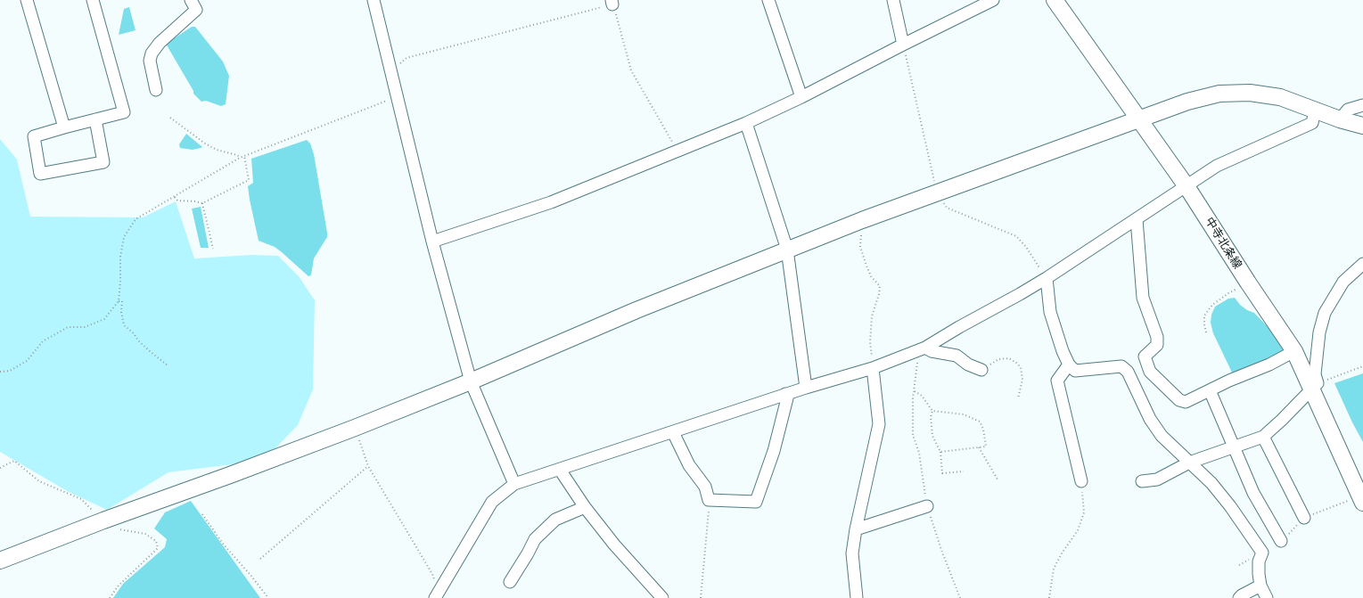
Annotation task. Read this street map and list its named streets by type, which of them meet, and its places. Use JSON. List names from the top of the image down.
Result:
{
  "streets": {
    "street": ["中寺北条線"]
  }
}
